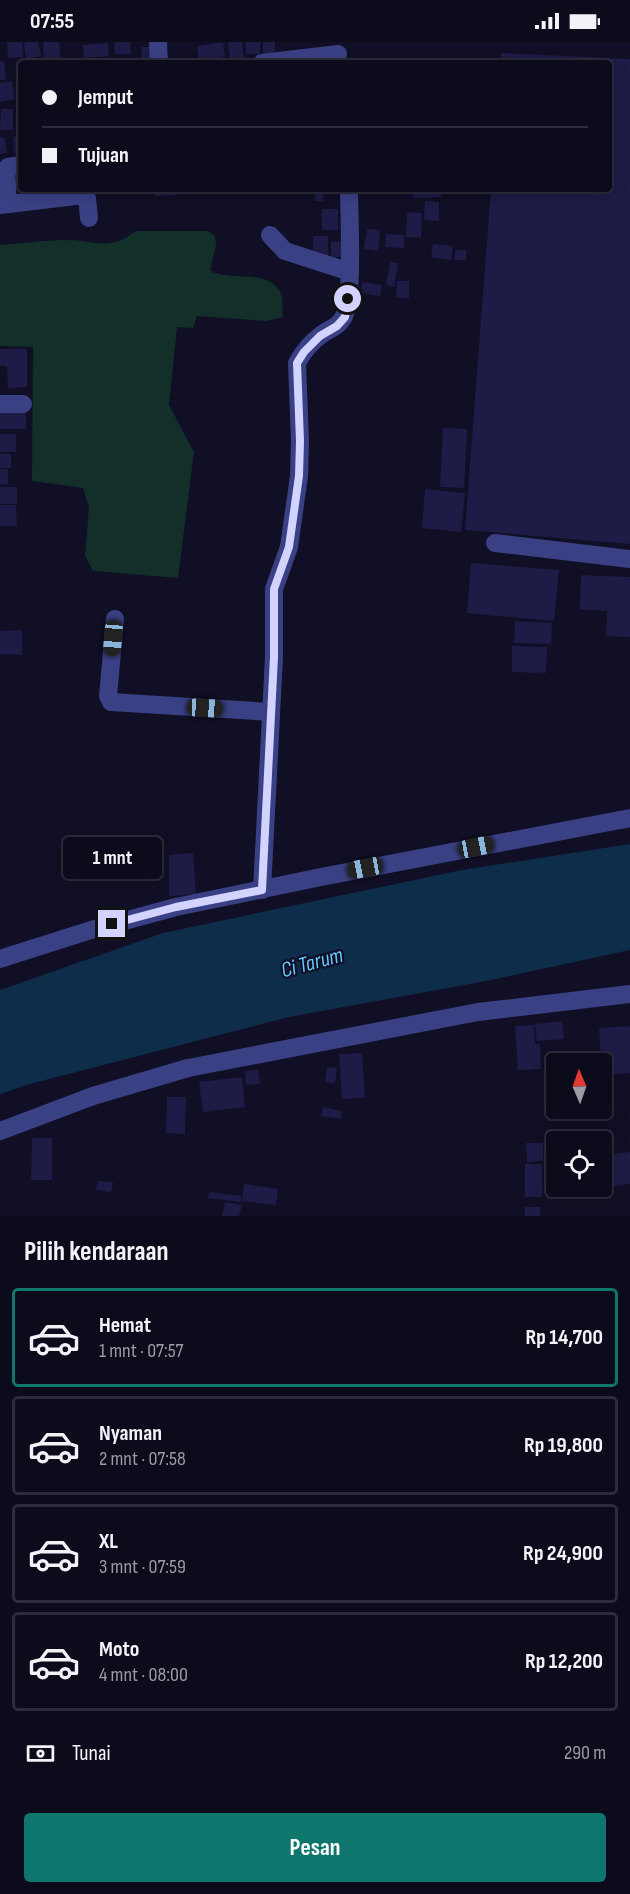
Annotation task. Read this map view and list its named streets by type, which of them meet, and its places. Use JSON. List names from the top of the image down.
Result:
{
  "water": ["Ci Tarum"],
  "north": "top",
  "page": {
    "status": "07:55",
    "banner": ["Jemput", "Tujuan"],
    "bubble": "1 mnt",
    "heading": "Pilih kendaraan",
    "list": [
      {
        "name": "Hemat",
        "note": "1 mnt · 07:57",
        "value": "Rp 14,700"
      },
      {
        "name": "Nyaman",
        "note": "2 mnt · 07:58",
        "value": "Rp 19,800"
      },
      {
        "name": "XL",
        "note": "3 mnt · 07:59",
        "value": "Rp 24,900"
      },
      {
        "name": "Moto",
        "note": "4 mnt · 08:00",
        "value": "Rp 12,200"
      }
    ],
    "pay": ["Tunai", "290 m"],
    "buttons": "Pesan"
  }
}
